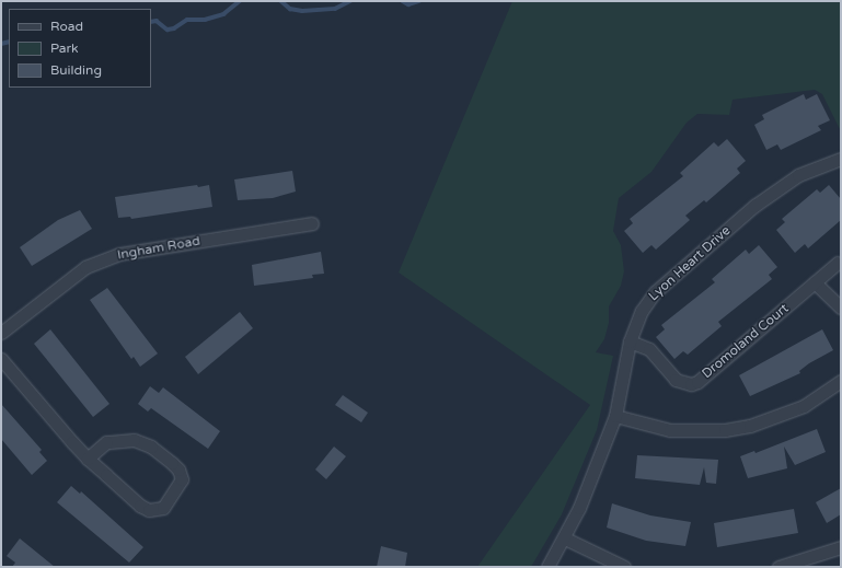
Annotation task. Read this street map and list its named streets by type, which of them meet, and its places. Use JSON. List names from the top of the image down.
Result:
{
  "streets": {
    "street": ["Ingham Road", "Lyon Heart Drive", "Dromoland Court"]
  },
  "crossings": [
    ["Lyon Heart Drive", "Dromoland Court"]
  ],
  "legend": ["Road", "Park", "Building"]
}
